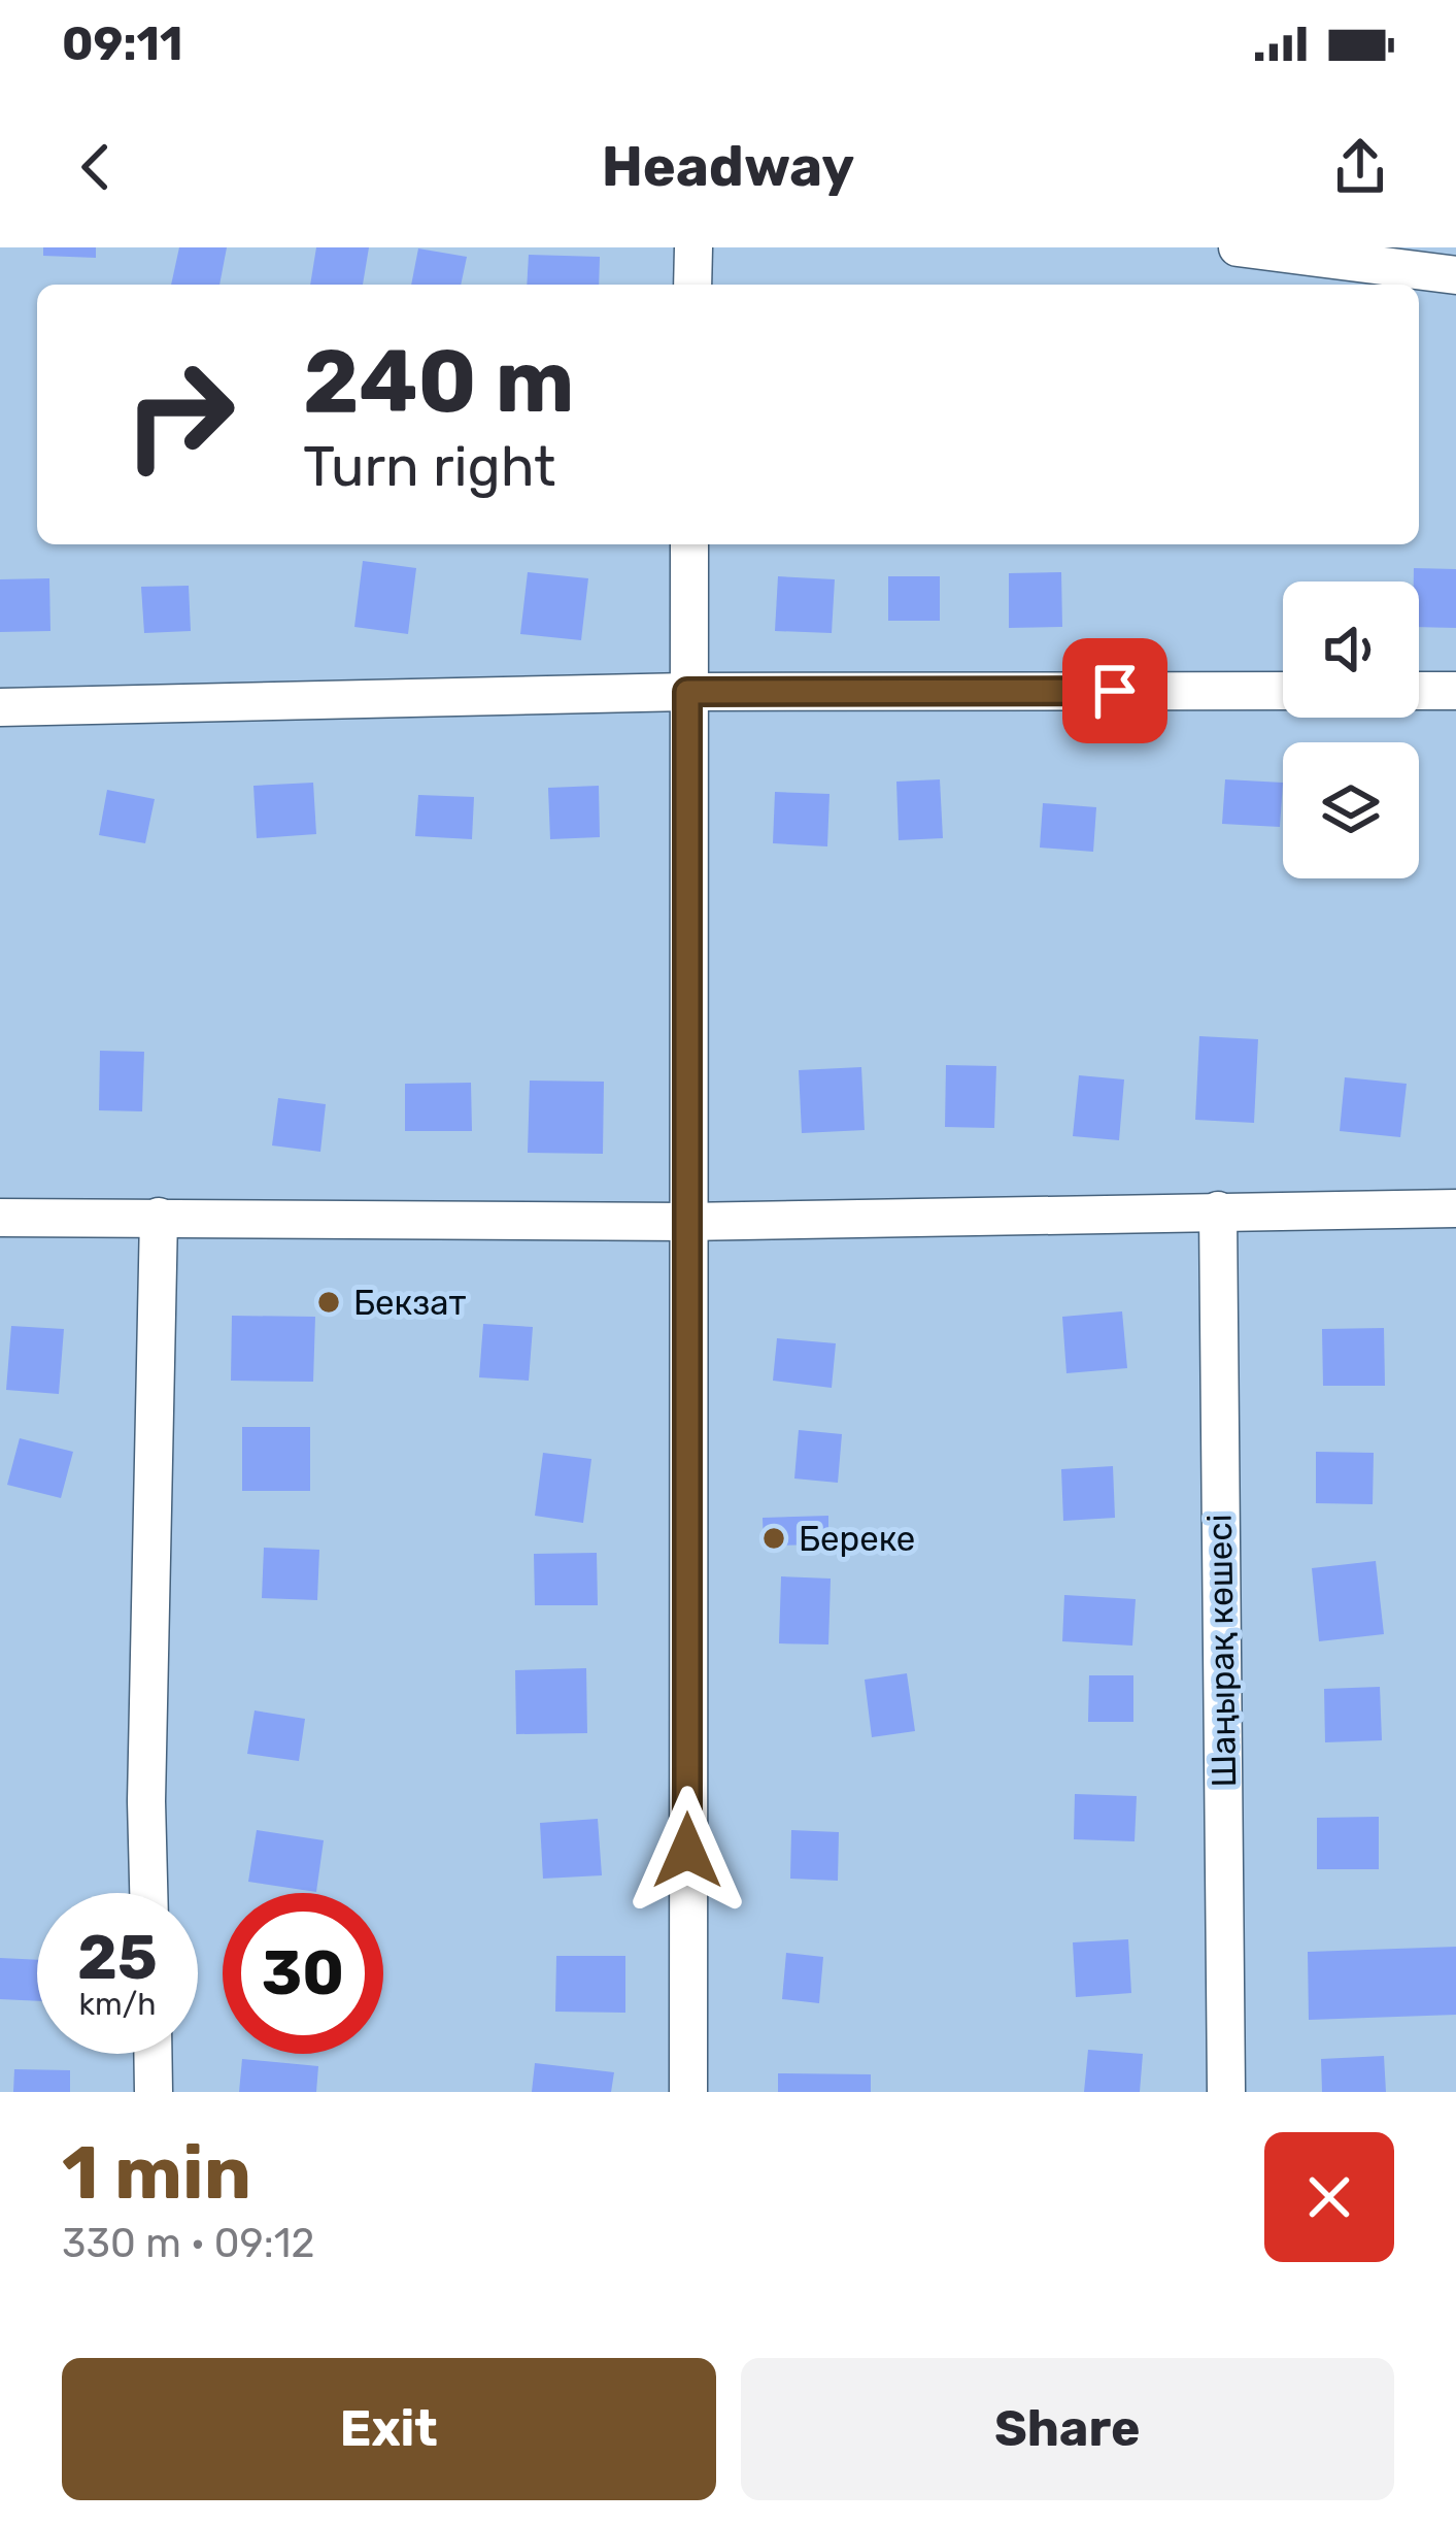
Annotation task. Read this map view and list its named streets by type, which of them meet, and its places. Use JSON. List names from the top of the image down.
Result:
{
  "streets": {
    "street": ["Шаңырақ көшесі"]
  },
  "places": ["Бекзат", "Береке"],
  "page": {
    "status": "09:11",
    "header": "Headway",
    "turn": ["240 m", "Turn right"],
    "speed": "25 km/h",
    "limit": "30",
    "heading": ["1 min", "330 m · 09:12"],
    "buttons": ["Exit", "Share"]
  }
}
